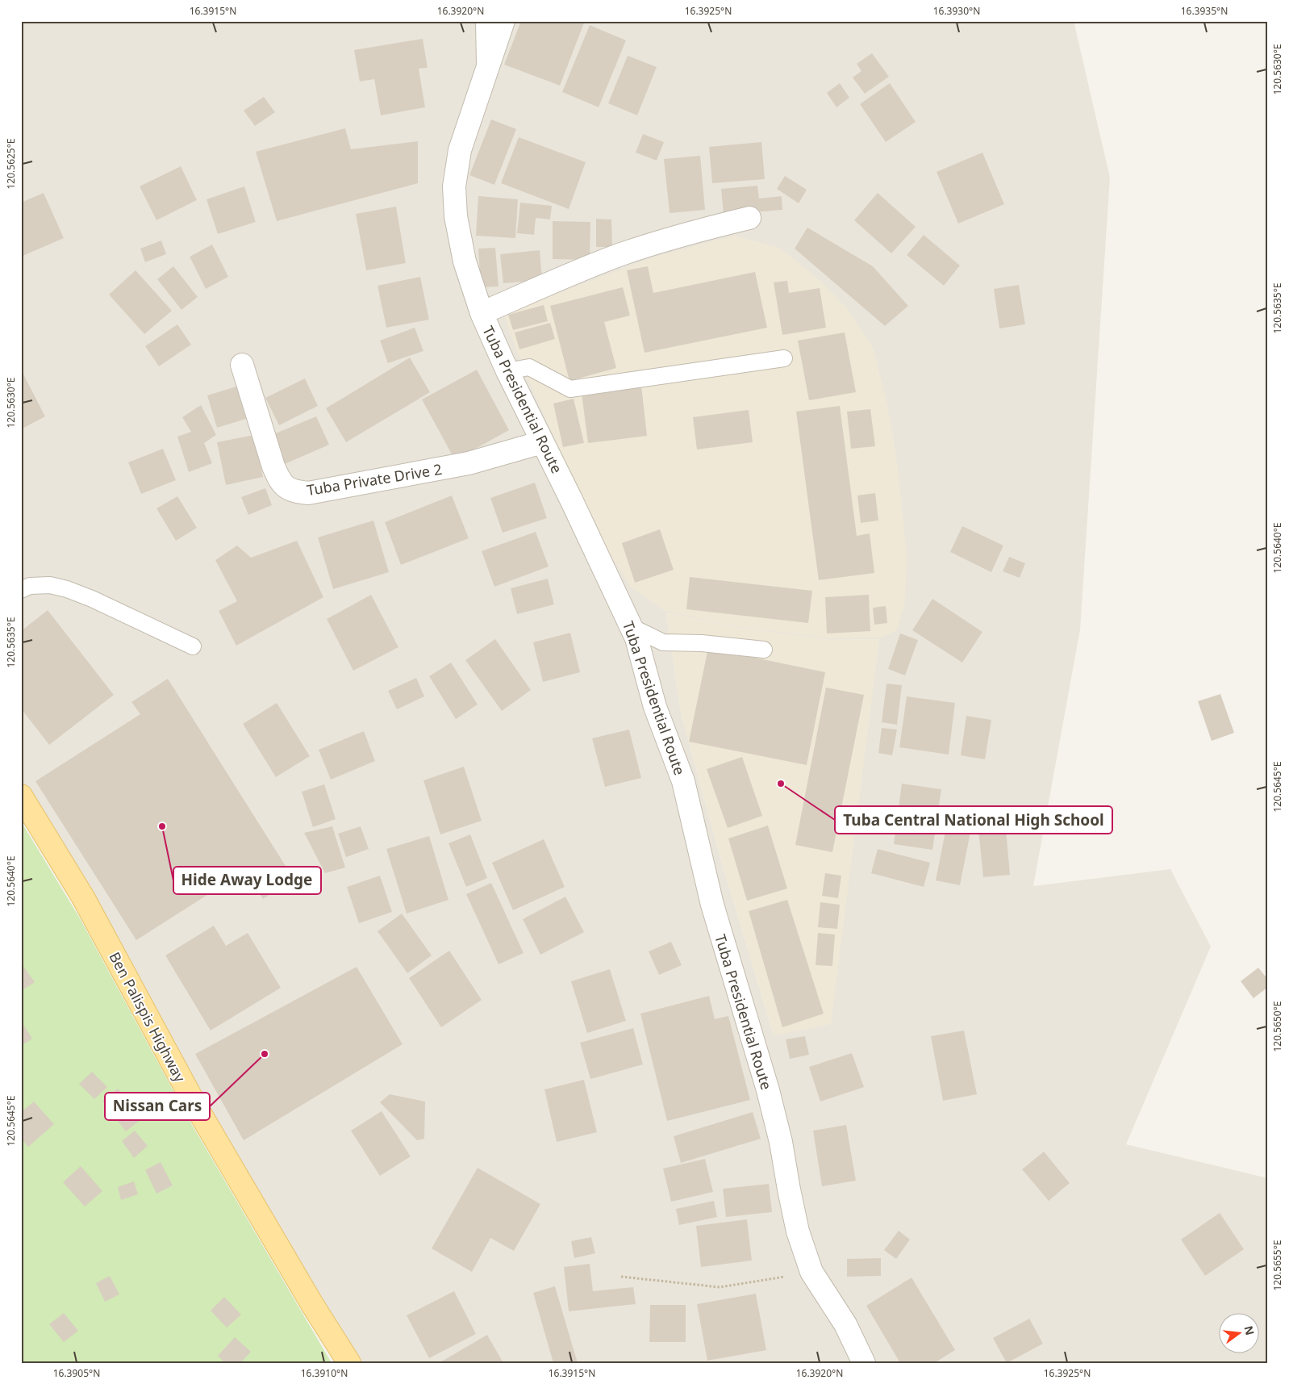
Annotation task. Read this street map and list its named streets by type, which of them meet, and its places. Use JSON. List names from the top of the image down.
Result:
{
  "streets": {
    "main road": ["Ben Palispis Highway"],
    "street": ["Tuba Presidential Route", "Tuba Private Drive 2"]
  },
  "crossings": [
    ["Tuba Presidential Route", "Tuba Private Drive 2"]
  ],
  "places": ["Tuba Central National High School", "Hide Away Lodge", "Nissan Cars"],
  "north": "right",
  "coordinates": [
    "16.3915°N",
    "16.3920°N",
    "16.3925°N",
    "16.3930°N",
    "16.3935°N",
    "120.5630°E",
    "120.5625°E",
    "120.5635°E",
    "120.5640°E",
    "120.5645°E",
    "120.5650°E",
    "120.5655°E",
    "16.3905°N",
    "16.3910°N"
  ]
}
